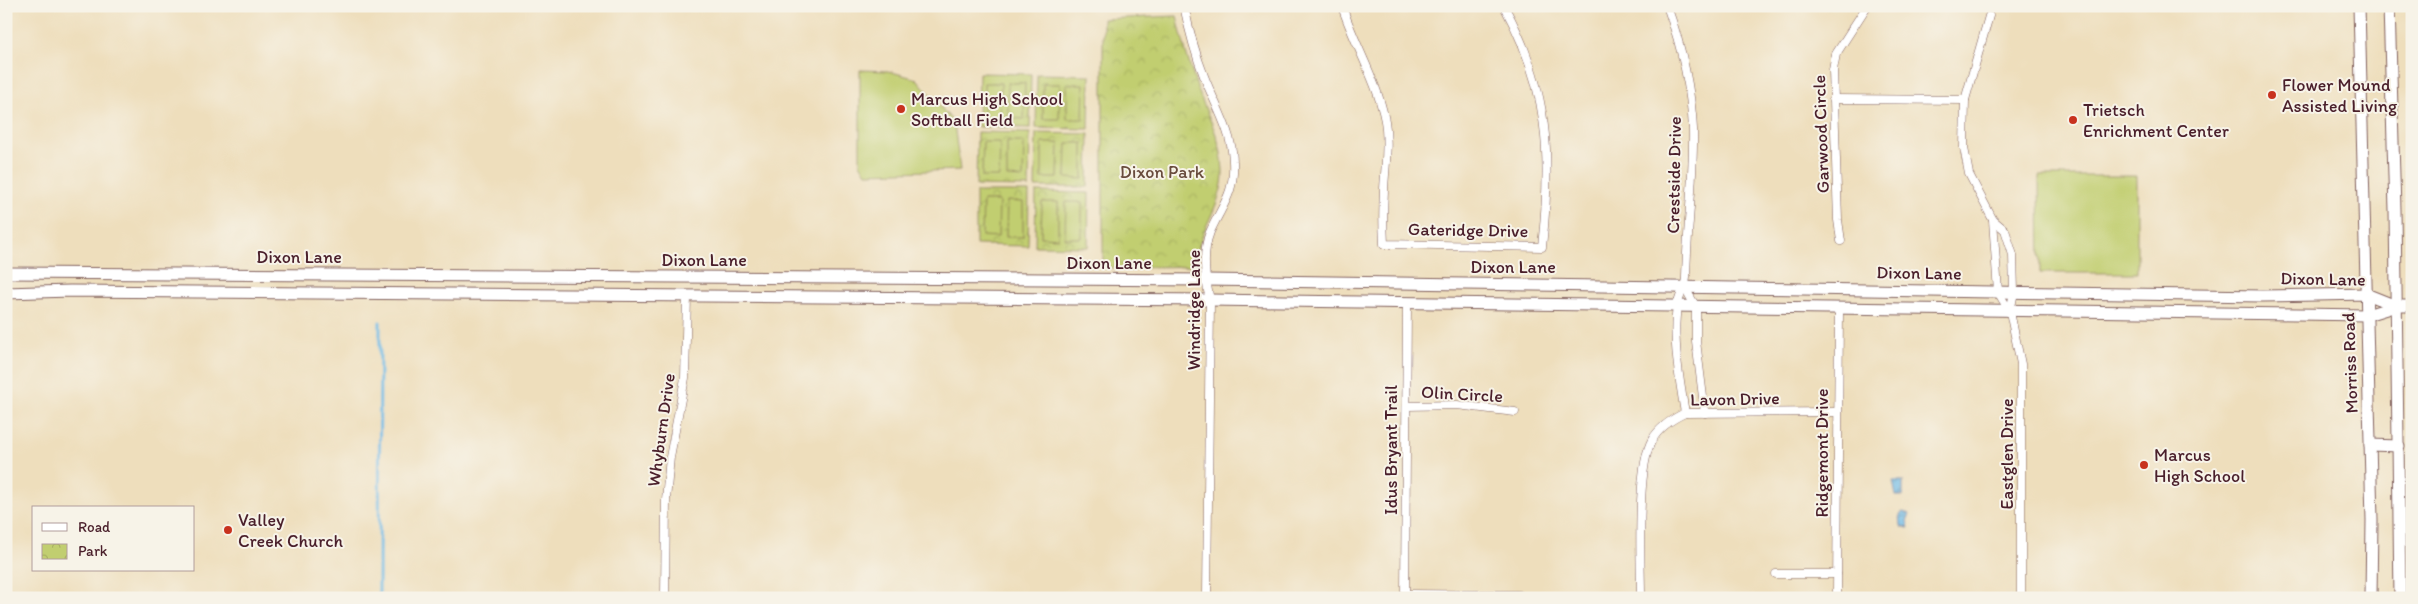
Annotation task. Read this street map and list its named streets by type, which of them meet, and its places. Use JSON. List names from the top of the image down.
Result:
{
  "streets": {
    "main road": ["Dixon Lane", "Morriss Road"],
    "street": [
      "Garwood Circle",
      "Crestside Drive",
      "Gateridge Drive",
      "Windridge Lane",
      "Olin Circle",
      "Lavon Drive",
      "Whyburn Drive",
      "Idus Bryant Trail",
      "Ridgemont Drive",
      "Eastglen Drive"
    ]
  },
  "crossings": [
    ["Crestside Drive", "Dixon Lane"],
    ["Dixon Lane", "Windridge Lane"],
    ["Dixon Lane", "Morriss Road"],
    ["Dixon Lane", "Whyburn Drive"],
    ["Dixon Lane", "Idus Bryant Trail"],
    ["Dixon Lane", "Ridgemont Drive"],
    ["Dixon Lane", "Eastglen Drive"],
    ["Olin Circle", "Idus Bryant Trail"],
    ["Lavon Drive", "Ridgemont Drive"]
  ],
  "parks": ["Dixon Park"],
  "places": [
    "Flower Mound Assisted Living",
    "Marcus High School Softball Field",
    "Trietsch Enrichment Center",
    "Marcus High School",
    "Valley Creek Church"
  ],
  "legend": ["Road", "Park"]
}
